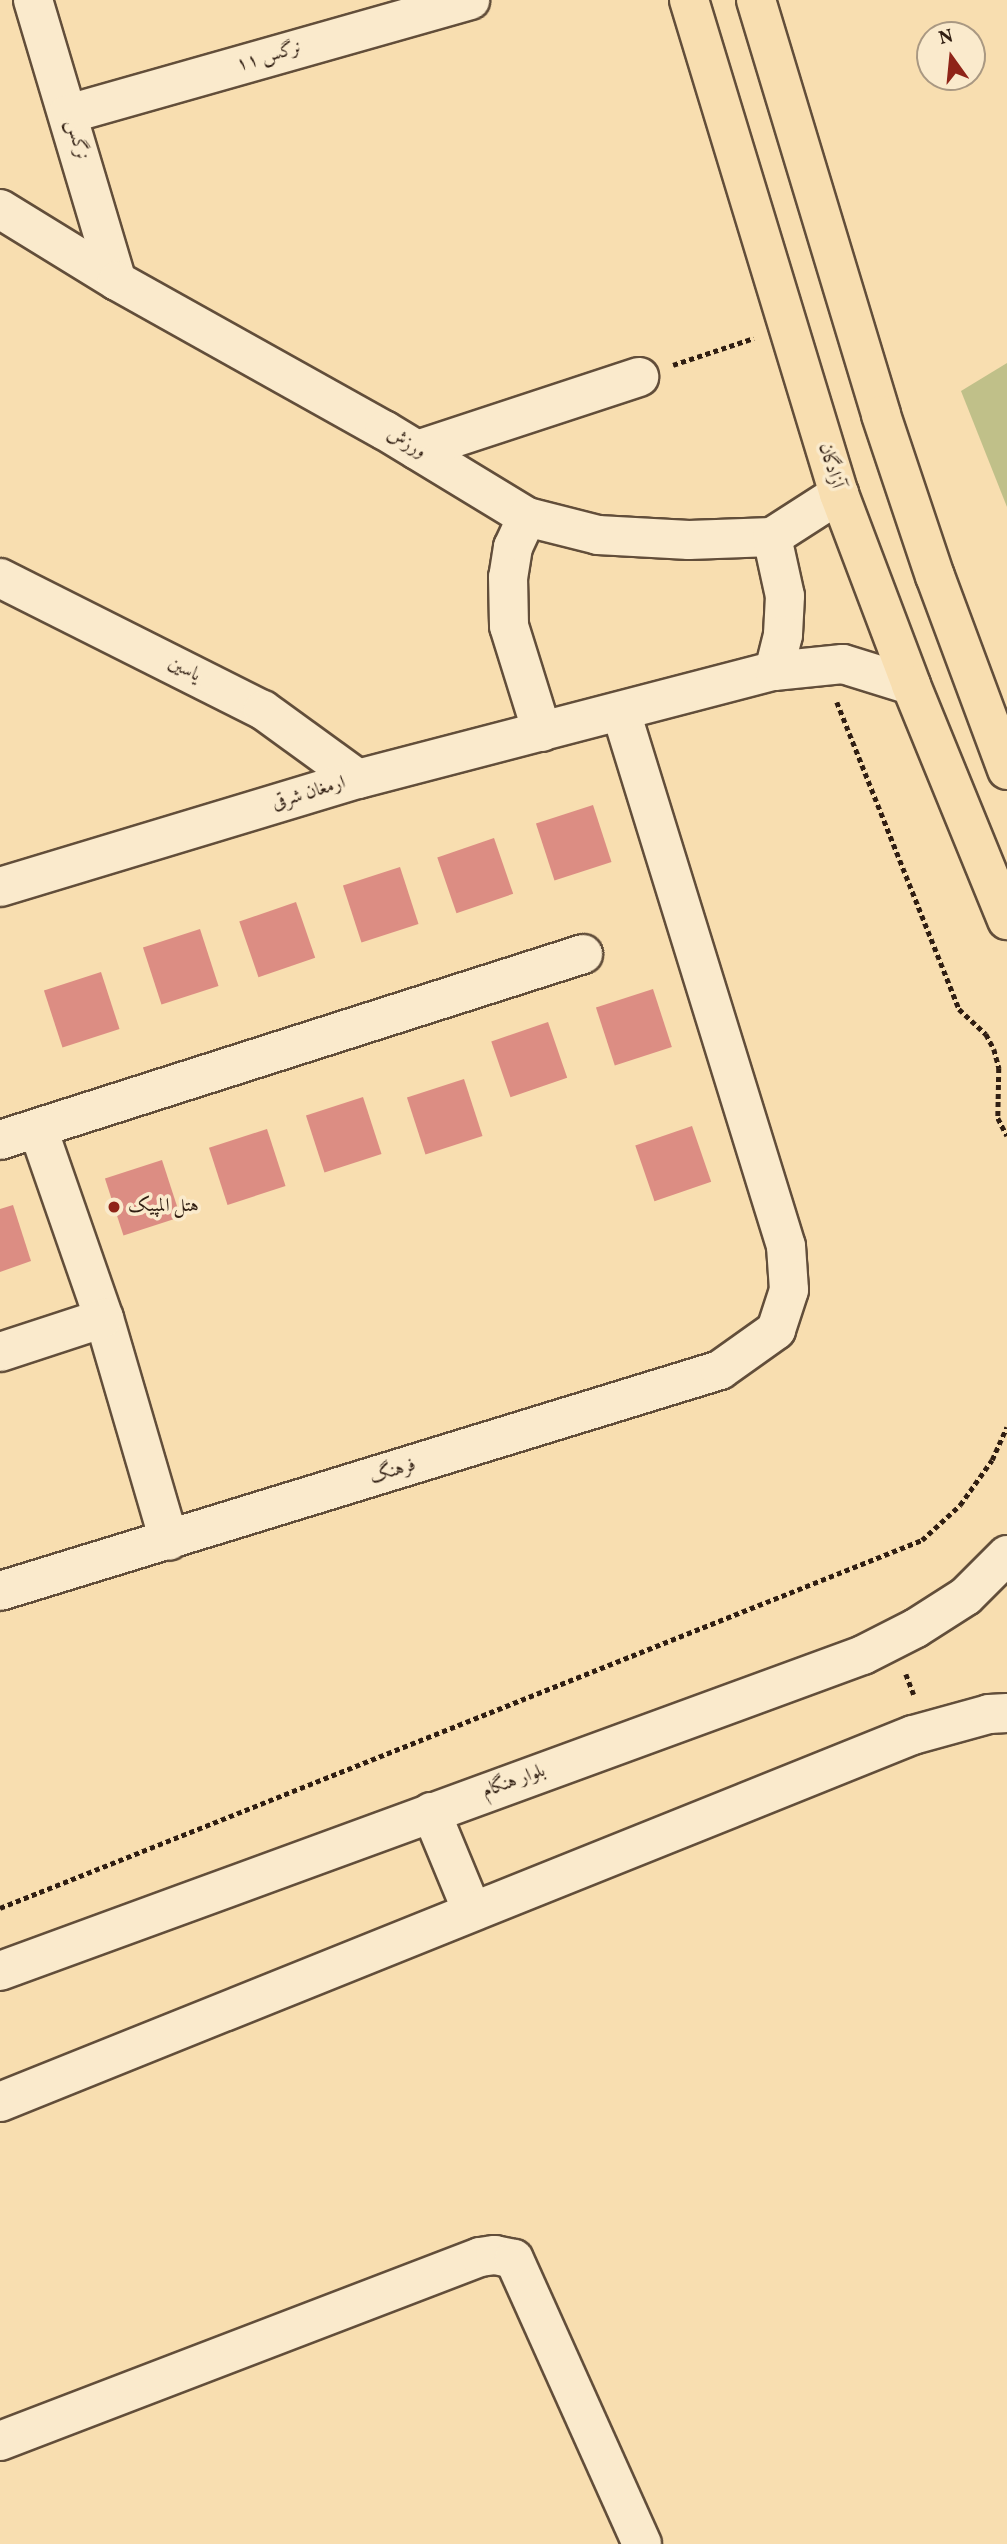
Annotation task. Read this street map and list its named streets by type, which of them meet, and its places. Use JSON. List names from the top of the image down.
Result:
{
  "streets": {
    "main road": ["آزادگان"],
    "street": [
      "نرگس ۱۱",
      "نرگس",
      "ورزش",
      "یاسین",
      "ارمغان شرقی",
      "فرهنگ",
      "بلوار هنگام"
    ]
  },
  "crossings": [
    ["نرگس ۱۱", "نرگس"],
    ["نرگس", "ورزش"],
    ["آزادگان", "ارمغان شرقی"],
    ["یاسین", "ارمغان شرقی"],
    ["ارمغان شرقی", "فرهنگ"]
  ],
  "places": ["هتل المپیک"],
  "north": "top"
}
